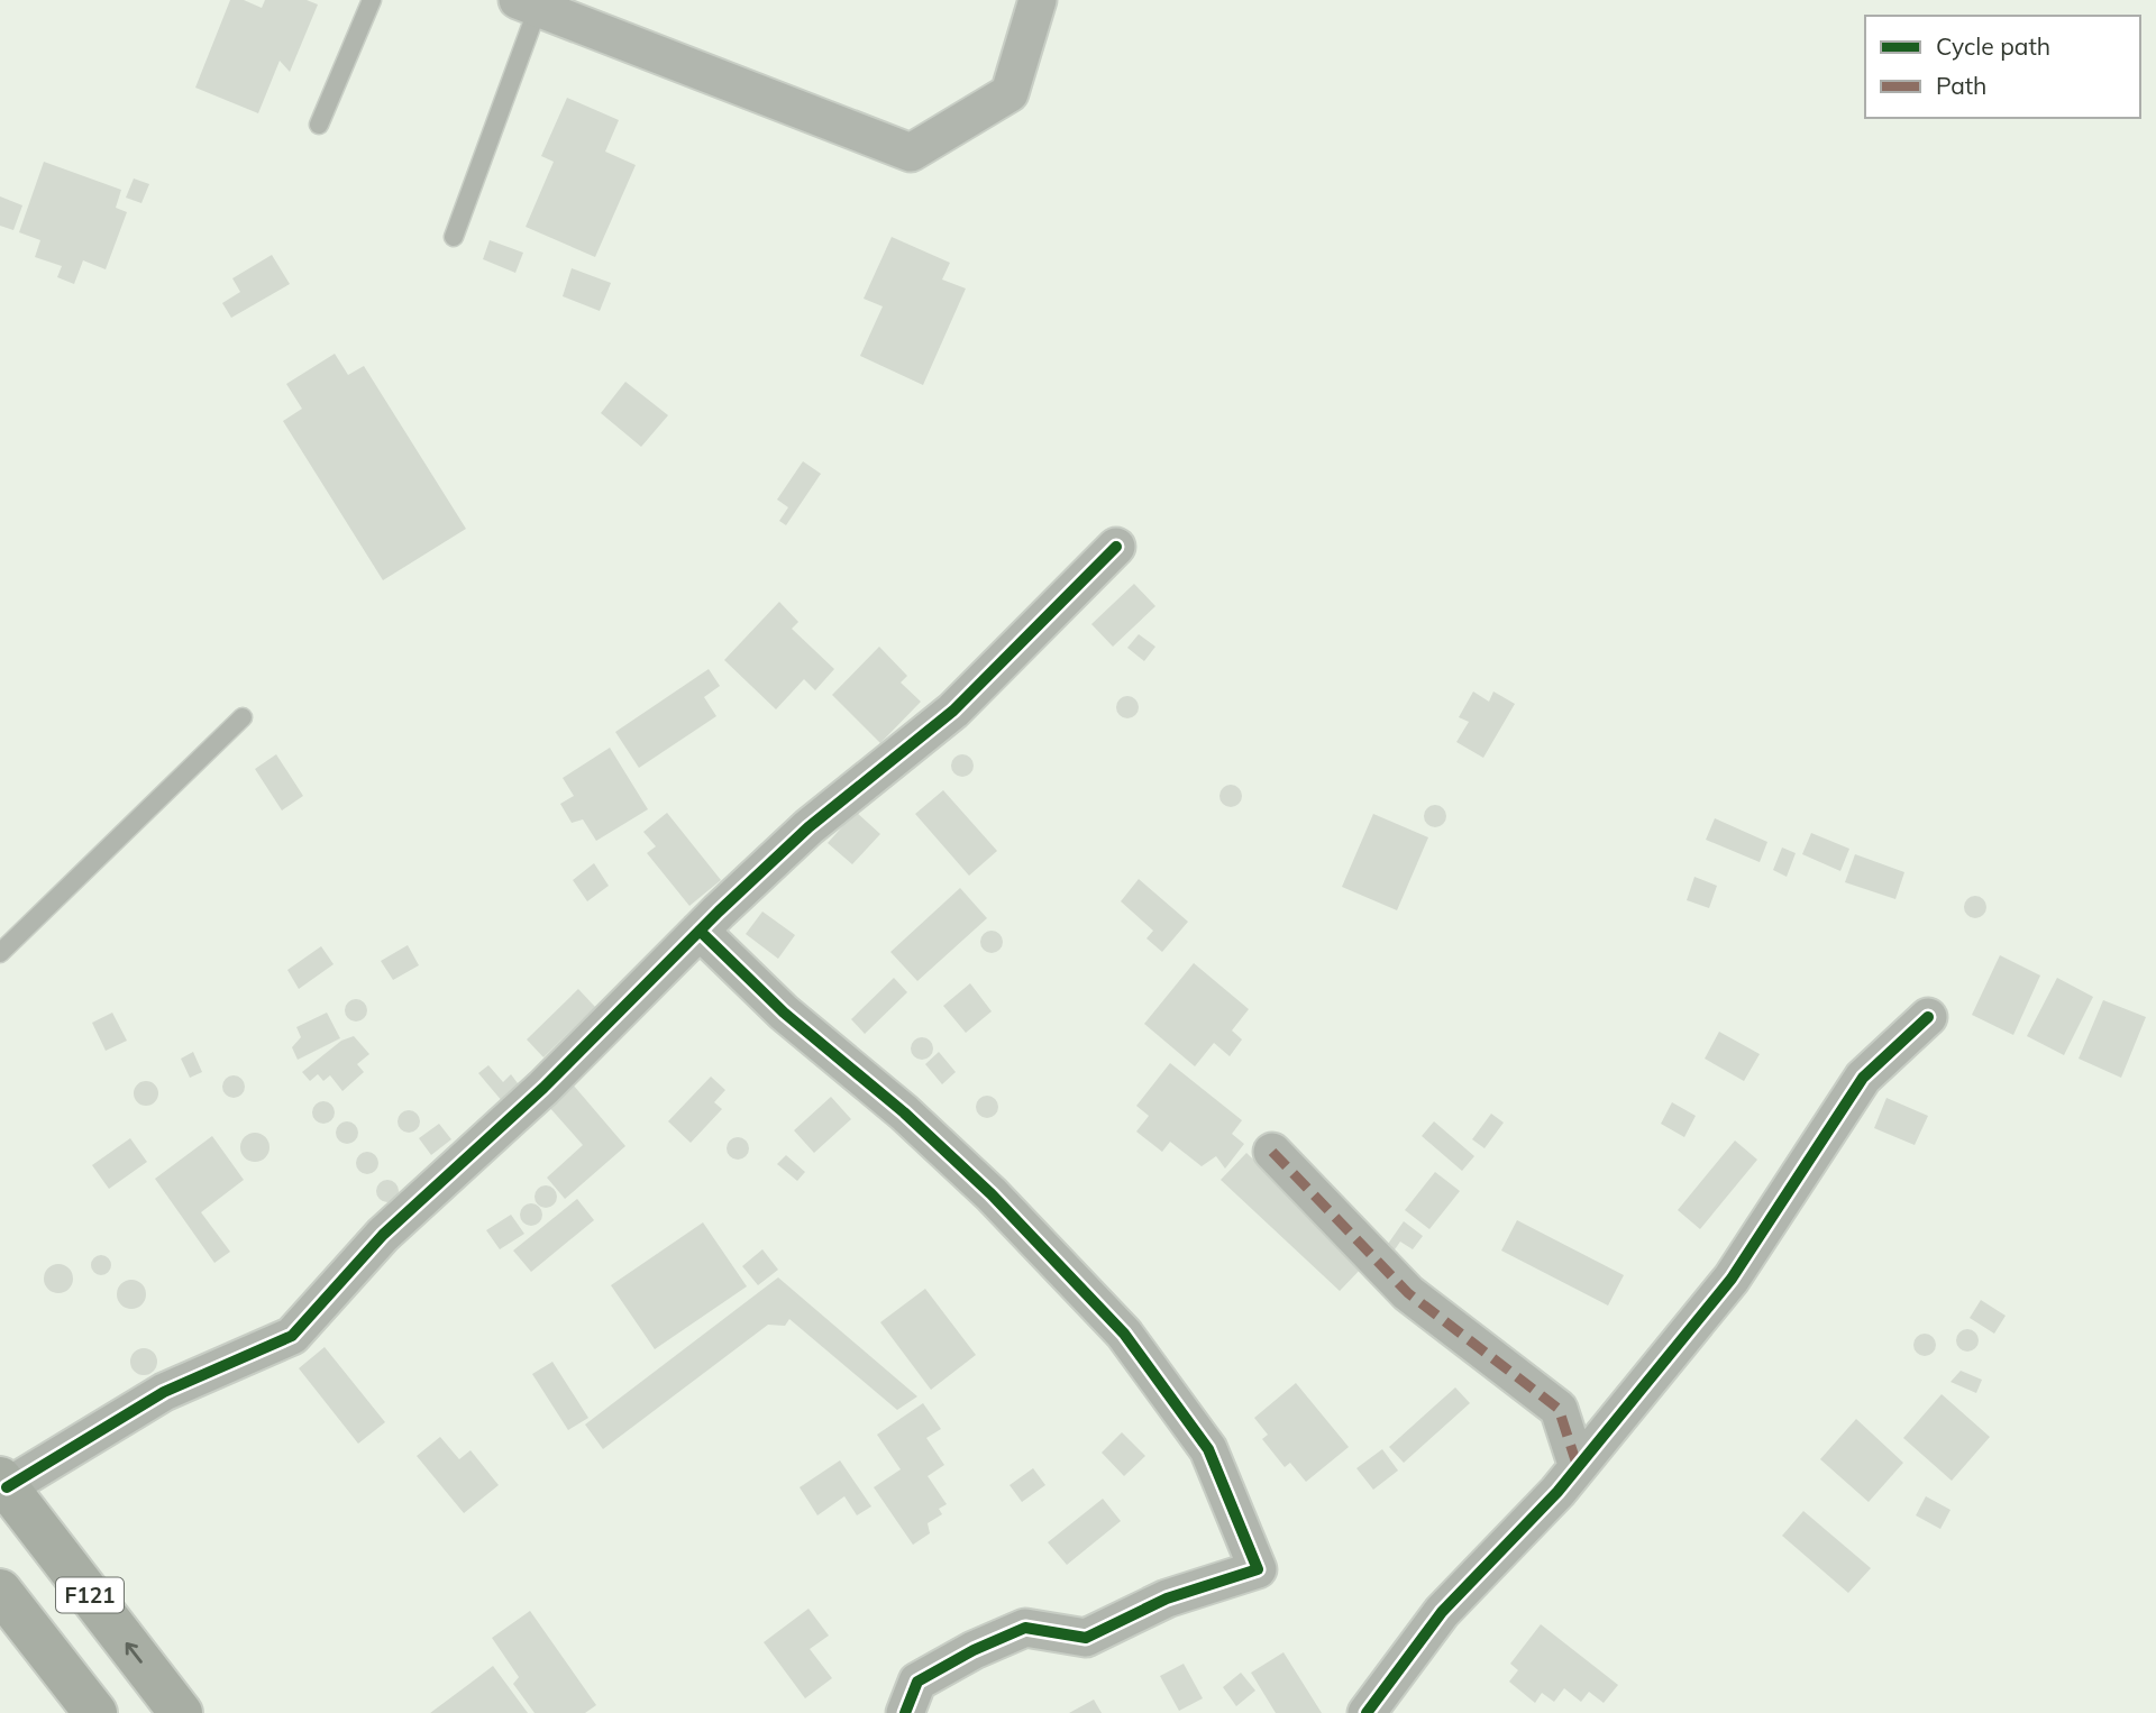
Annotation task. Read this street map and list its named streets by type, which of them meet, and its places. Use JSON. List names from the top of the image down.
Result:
{
  "streets": {
    "main road": ["F121"]
  },
  "legend": ["Cycle path", "Path"]
}
